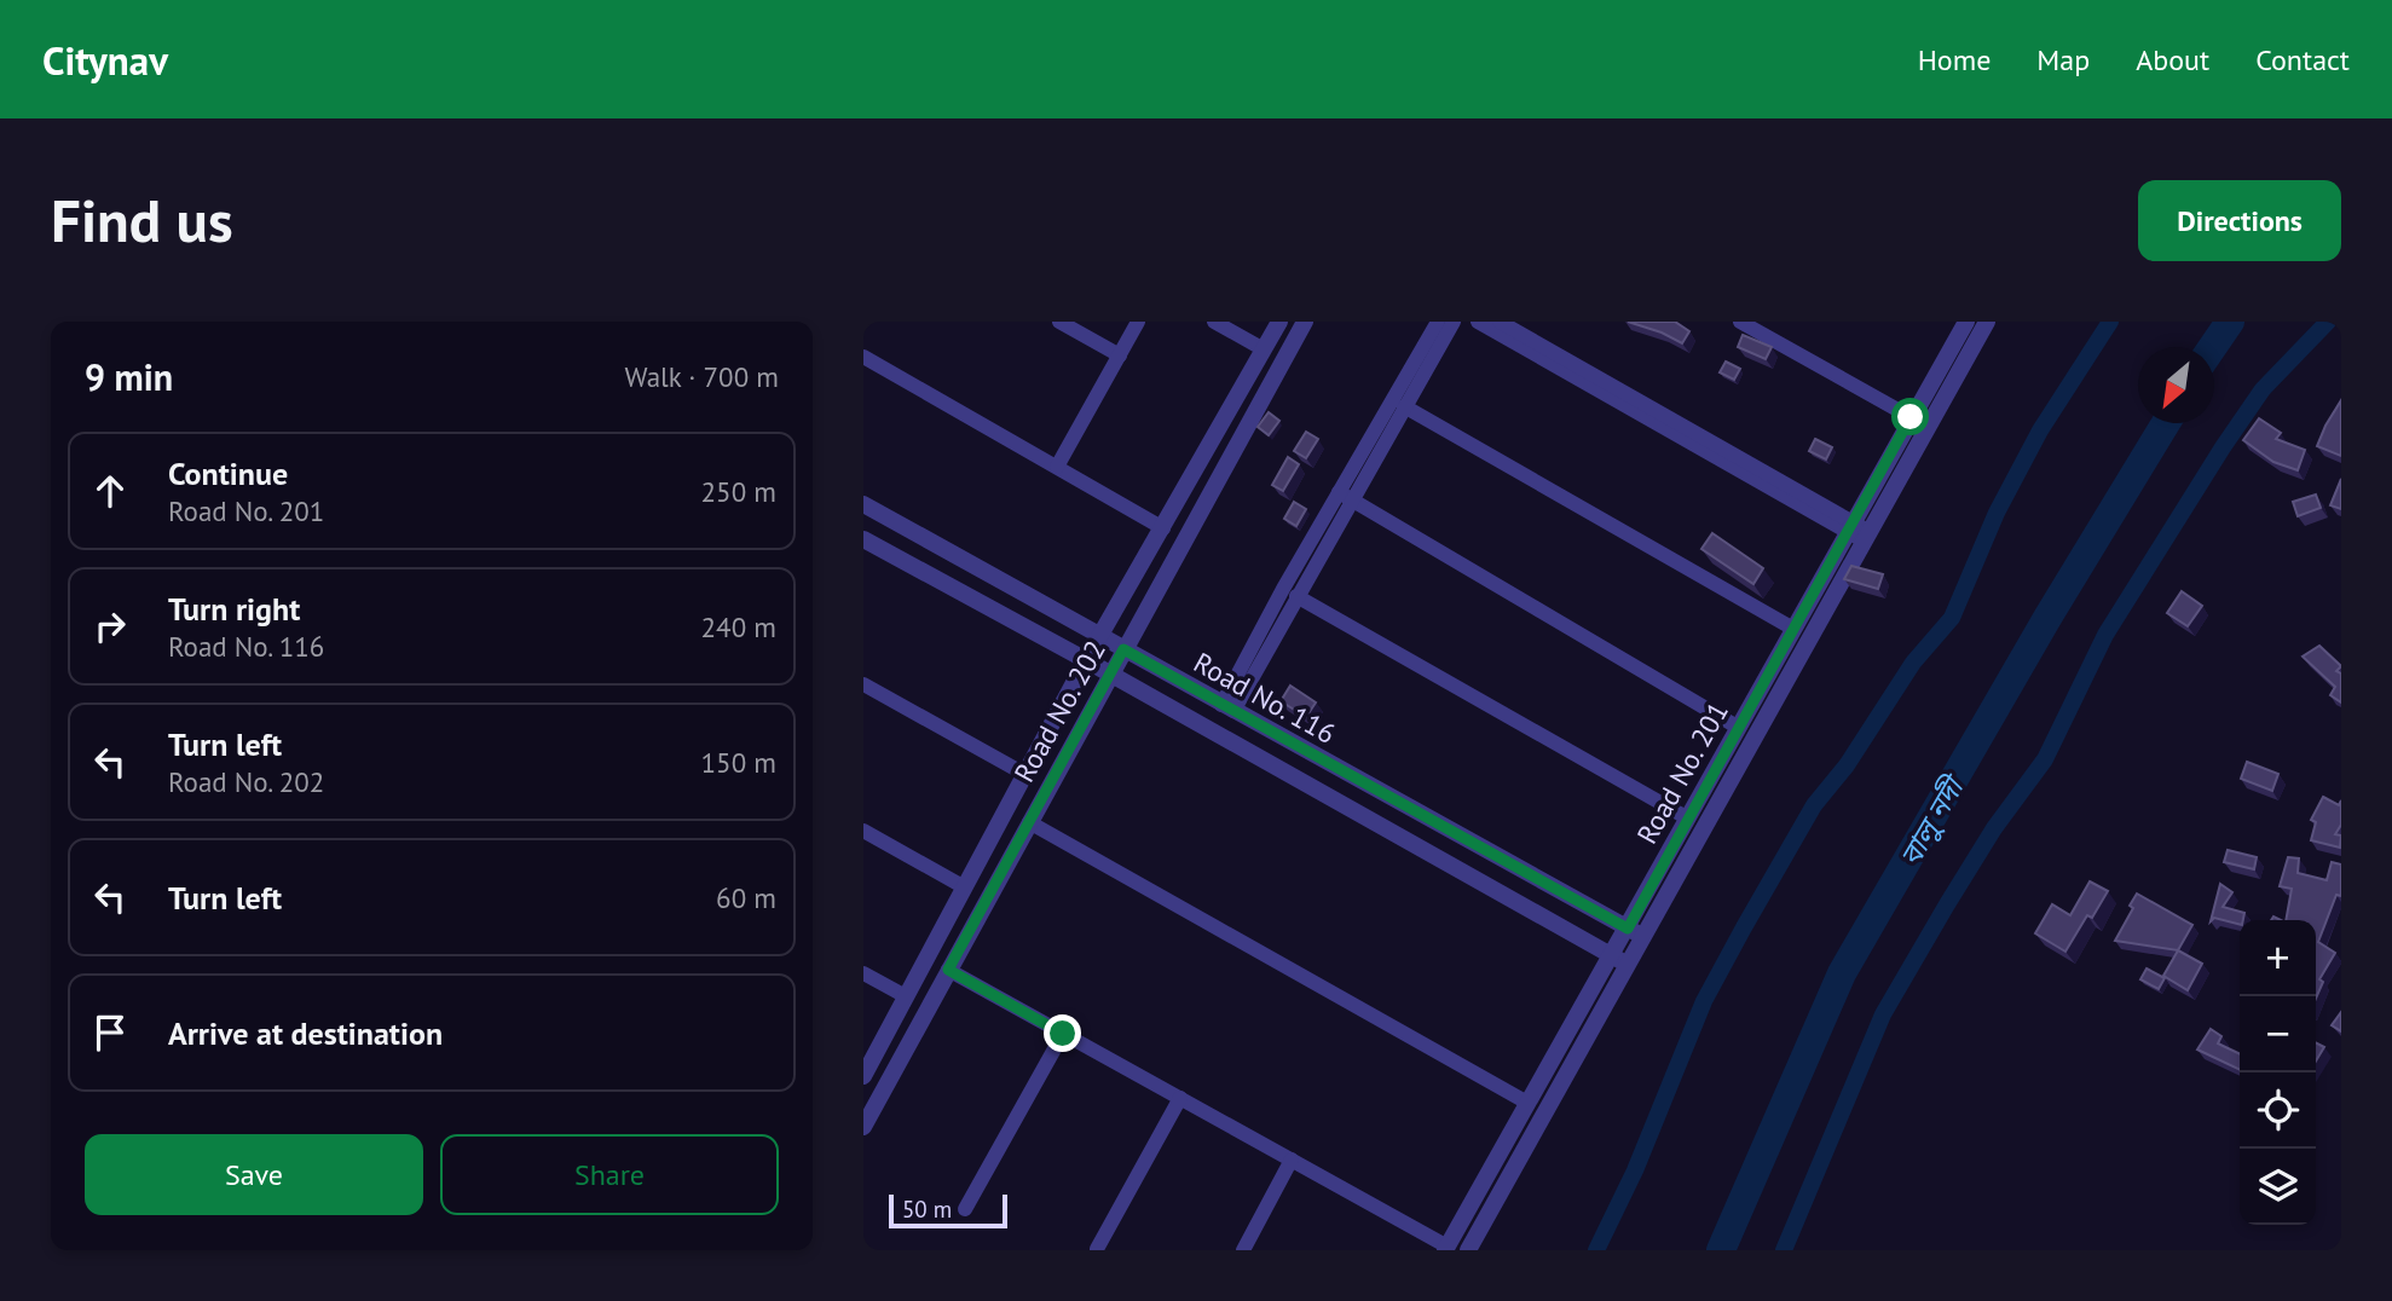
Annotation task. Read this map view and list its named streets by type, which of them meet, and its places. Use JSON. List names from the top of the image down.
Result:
{
  "streets": {
    "street": ["Road No. 116", "Road No. 202", "Road No. 201"]
  },
  "crossings": [
    ["Road No. 116", "Road No. 202"],
    ["Road No. 116", "Road No. 201"]
  ],
  "water": ["বালু নদী"],
  "scale_bar": "50 m",
  "north": "bottom left",
  "page": {
    "header": "Citynav",
    "nav": [
      "Home",
      "Map",
      "About",
      "Contact"
    ],
    "buttons": [
      "Directions",
      ["Save", "Share"]
    ],
    "title": "Find us",
    "heading": ["9 min", "Walk · 700 m"],
    "list": [
      ["Continue", "Road No. 201", "250 m"],
      ["Turn right", "Road No. 116", "240 m"],
      ["Turn left", "Road No. 202", "150 m"],
      ["Turn left", "60 m"],
      "Arrive at destination"
    ],
    "map_buttons": ["+", "−"],
    "scale": "50 m"
  }
}
